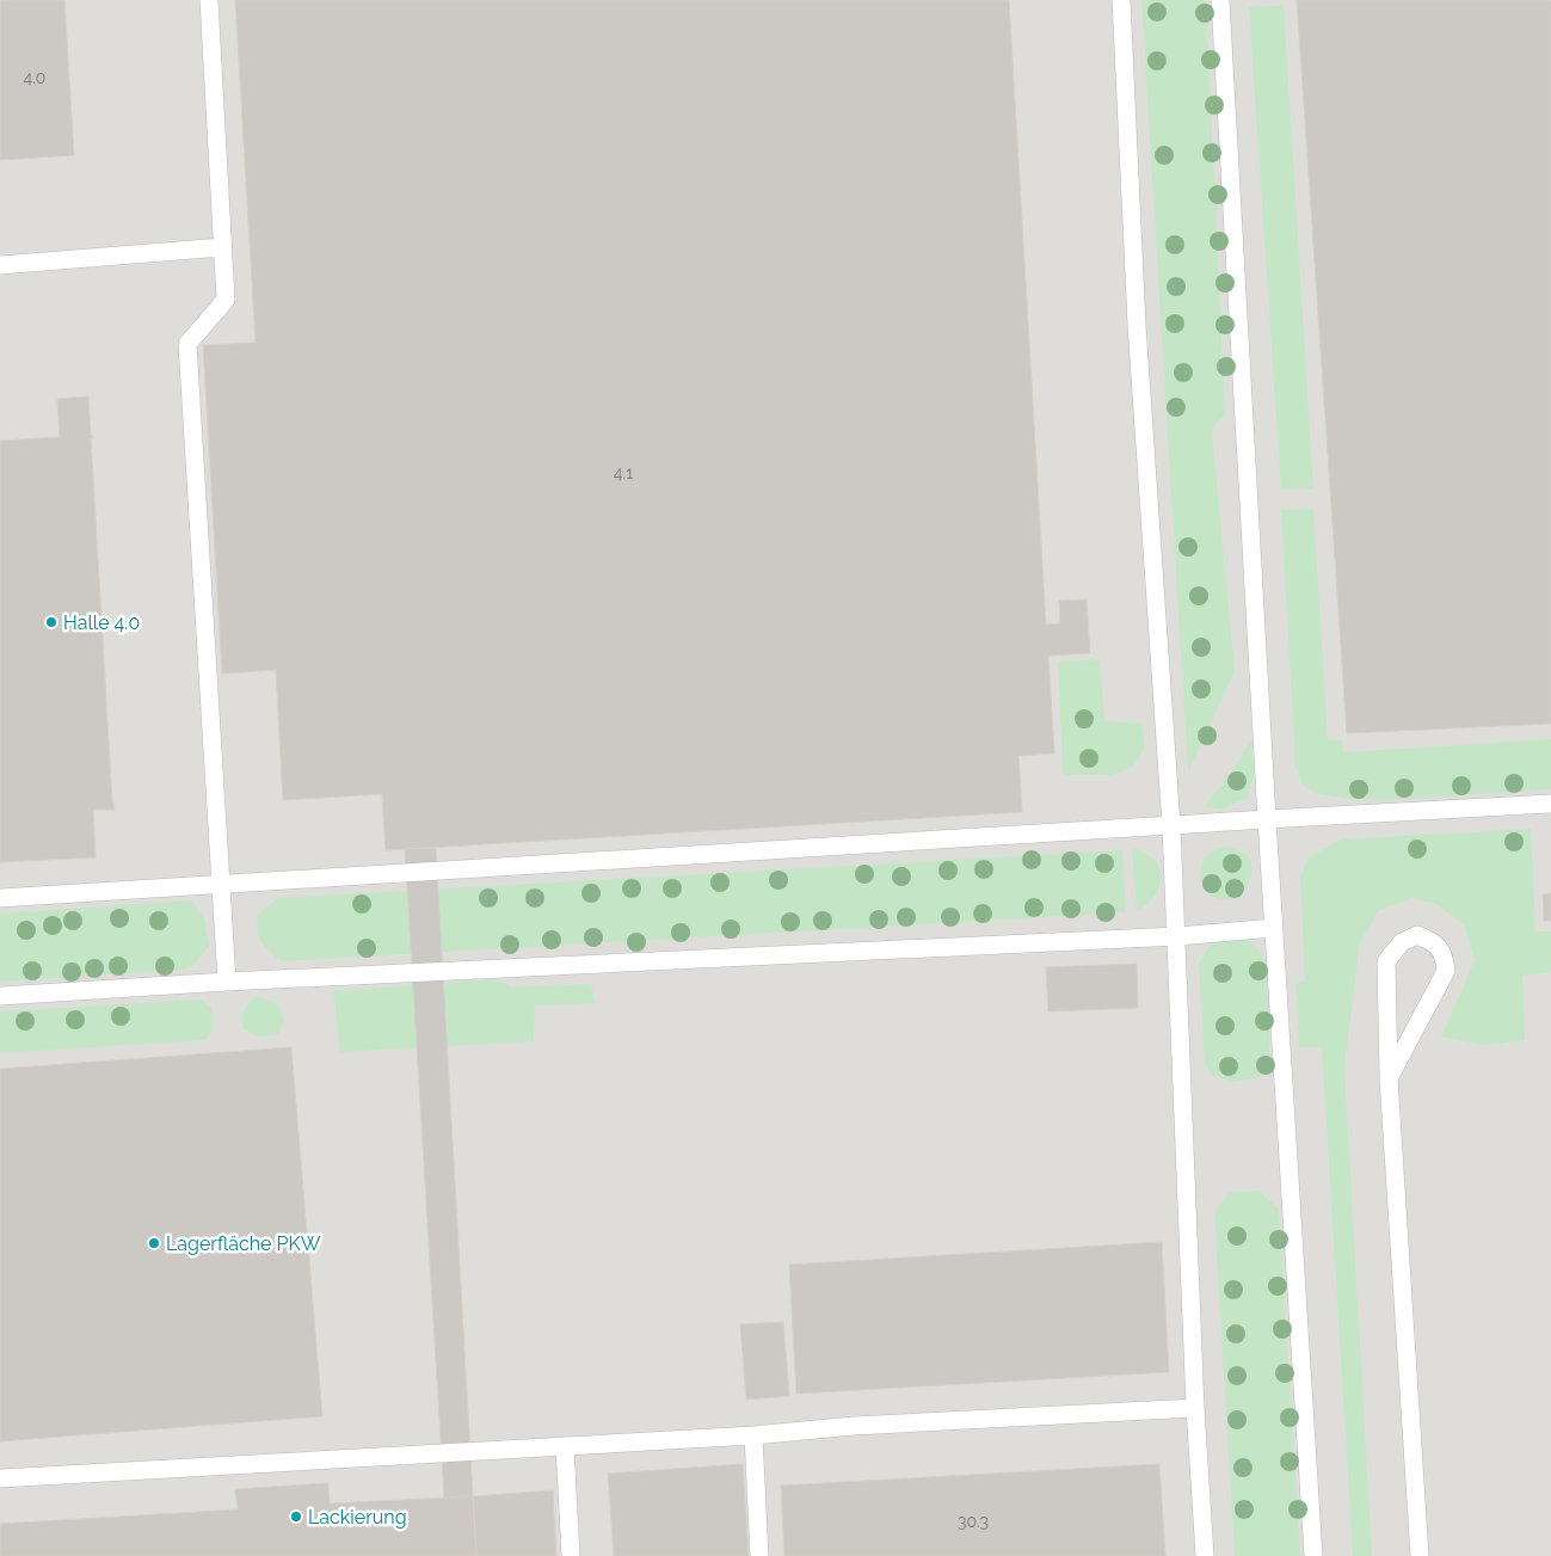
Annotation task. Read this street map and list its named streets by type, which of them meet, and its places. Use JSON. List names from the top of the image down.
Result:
{
  "places": ["Halle 4.0", "Lagerfläche PKW", "Lackierung"],
  "house_numbers": ["4.0", "4.1", "30.3"]
}
